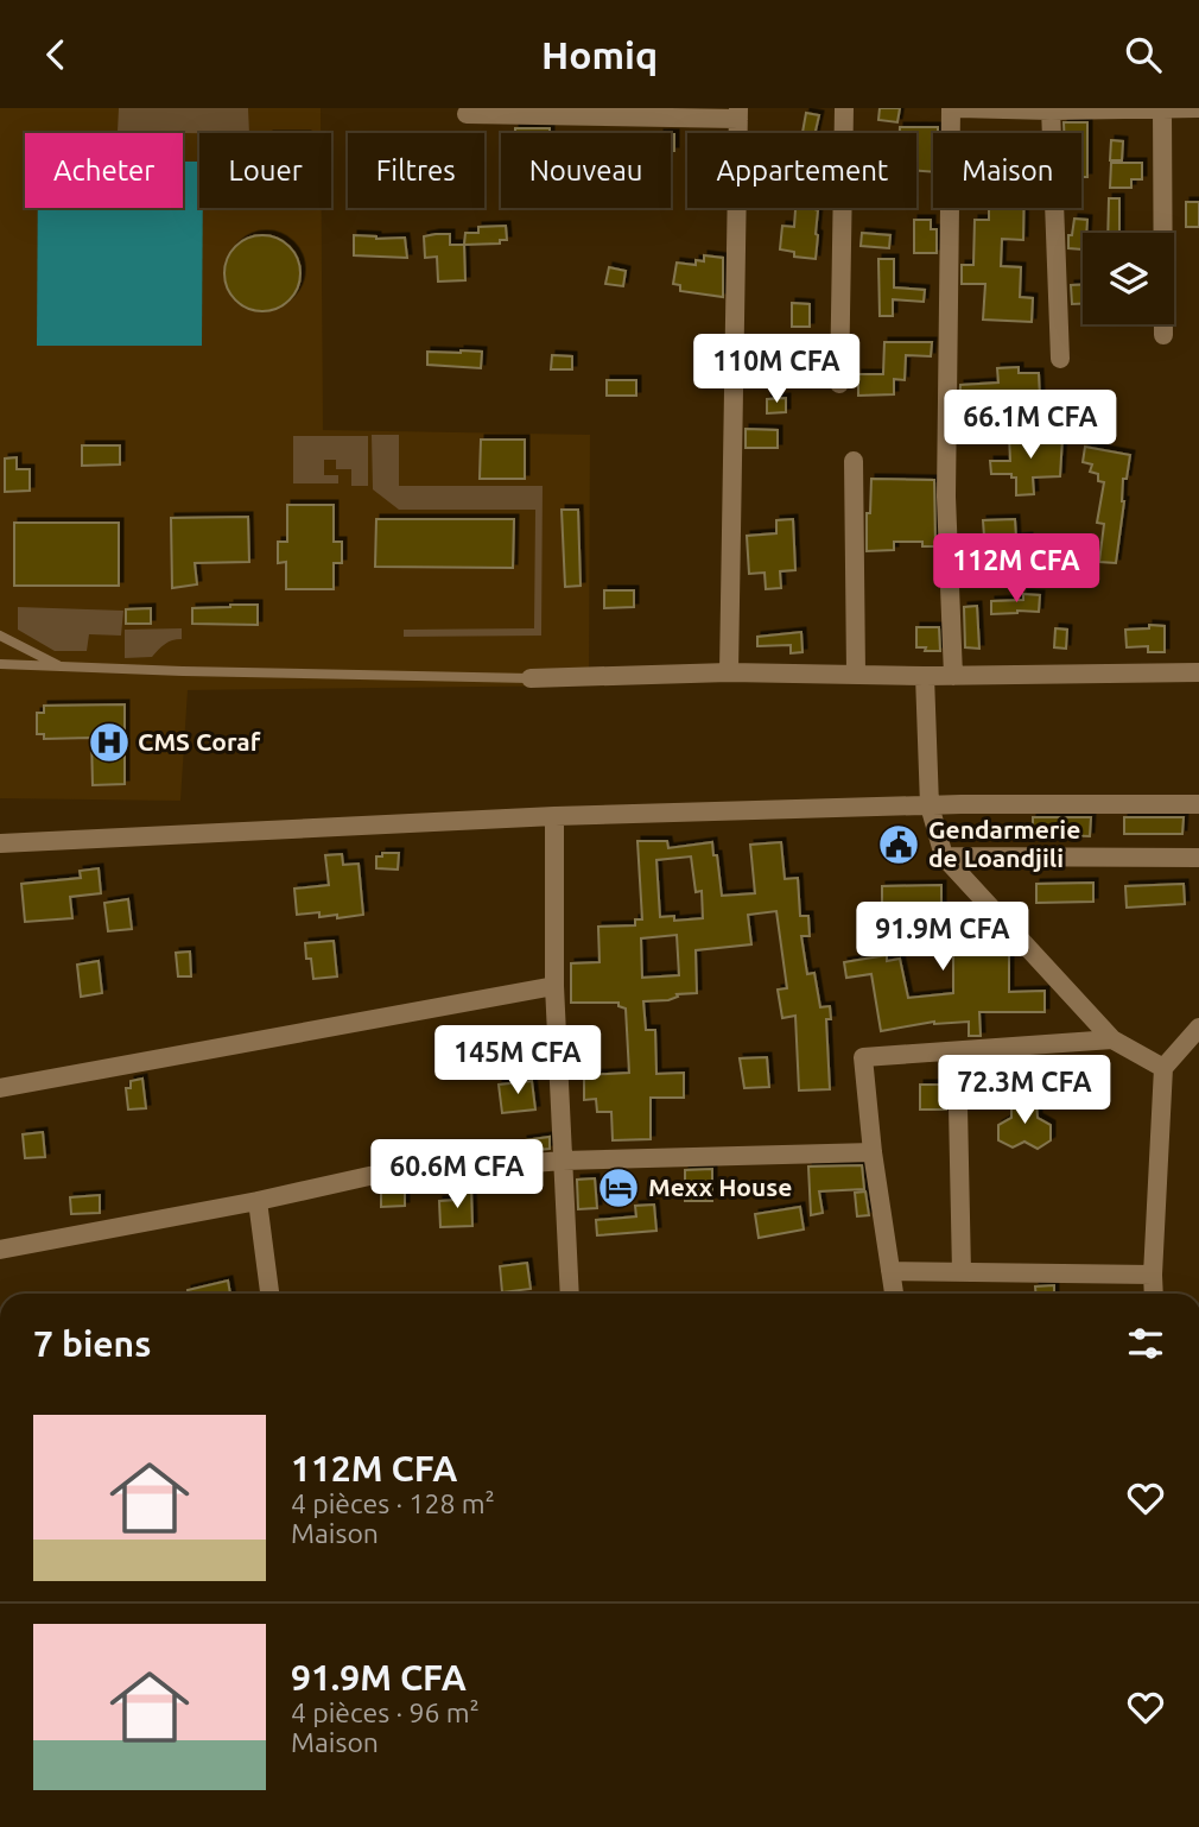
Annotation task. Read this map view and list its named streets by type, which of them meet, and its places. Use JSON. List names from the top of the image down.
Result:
{
  "places": {
    "hospital": ["CMS Coraf"],
    "public building": ["Gendarmerie de Loandjili"],
    "hotel": ["Mexx House"]
  },
  "page": {
    "header": "Homiq",
    "chip": [
      "Acheter",
      "Louer",
      "Filtres",
      "Nouveau",
      "Appartement",
      "Maison"
    ],
    "price": [
      "110M CFA",
      "66.1M CFA",
      "112M CFA",
      "91.9M CFA",
      "145M CFA",
      "72.3M CFA",
      "60.6M CFA"
    ],
    "heading": "7 biens",
    "list": [
      {
        "name": "112M CFA",
        "note": "4 pièces · 128 m² · Maison"
      },
      {
        "name": "91.9M CFA",
        "note": "4 pièces · 96 m² · Maison"
      }
    ]
  }
}
